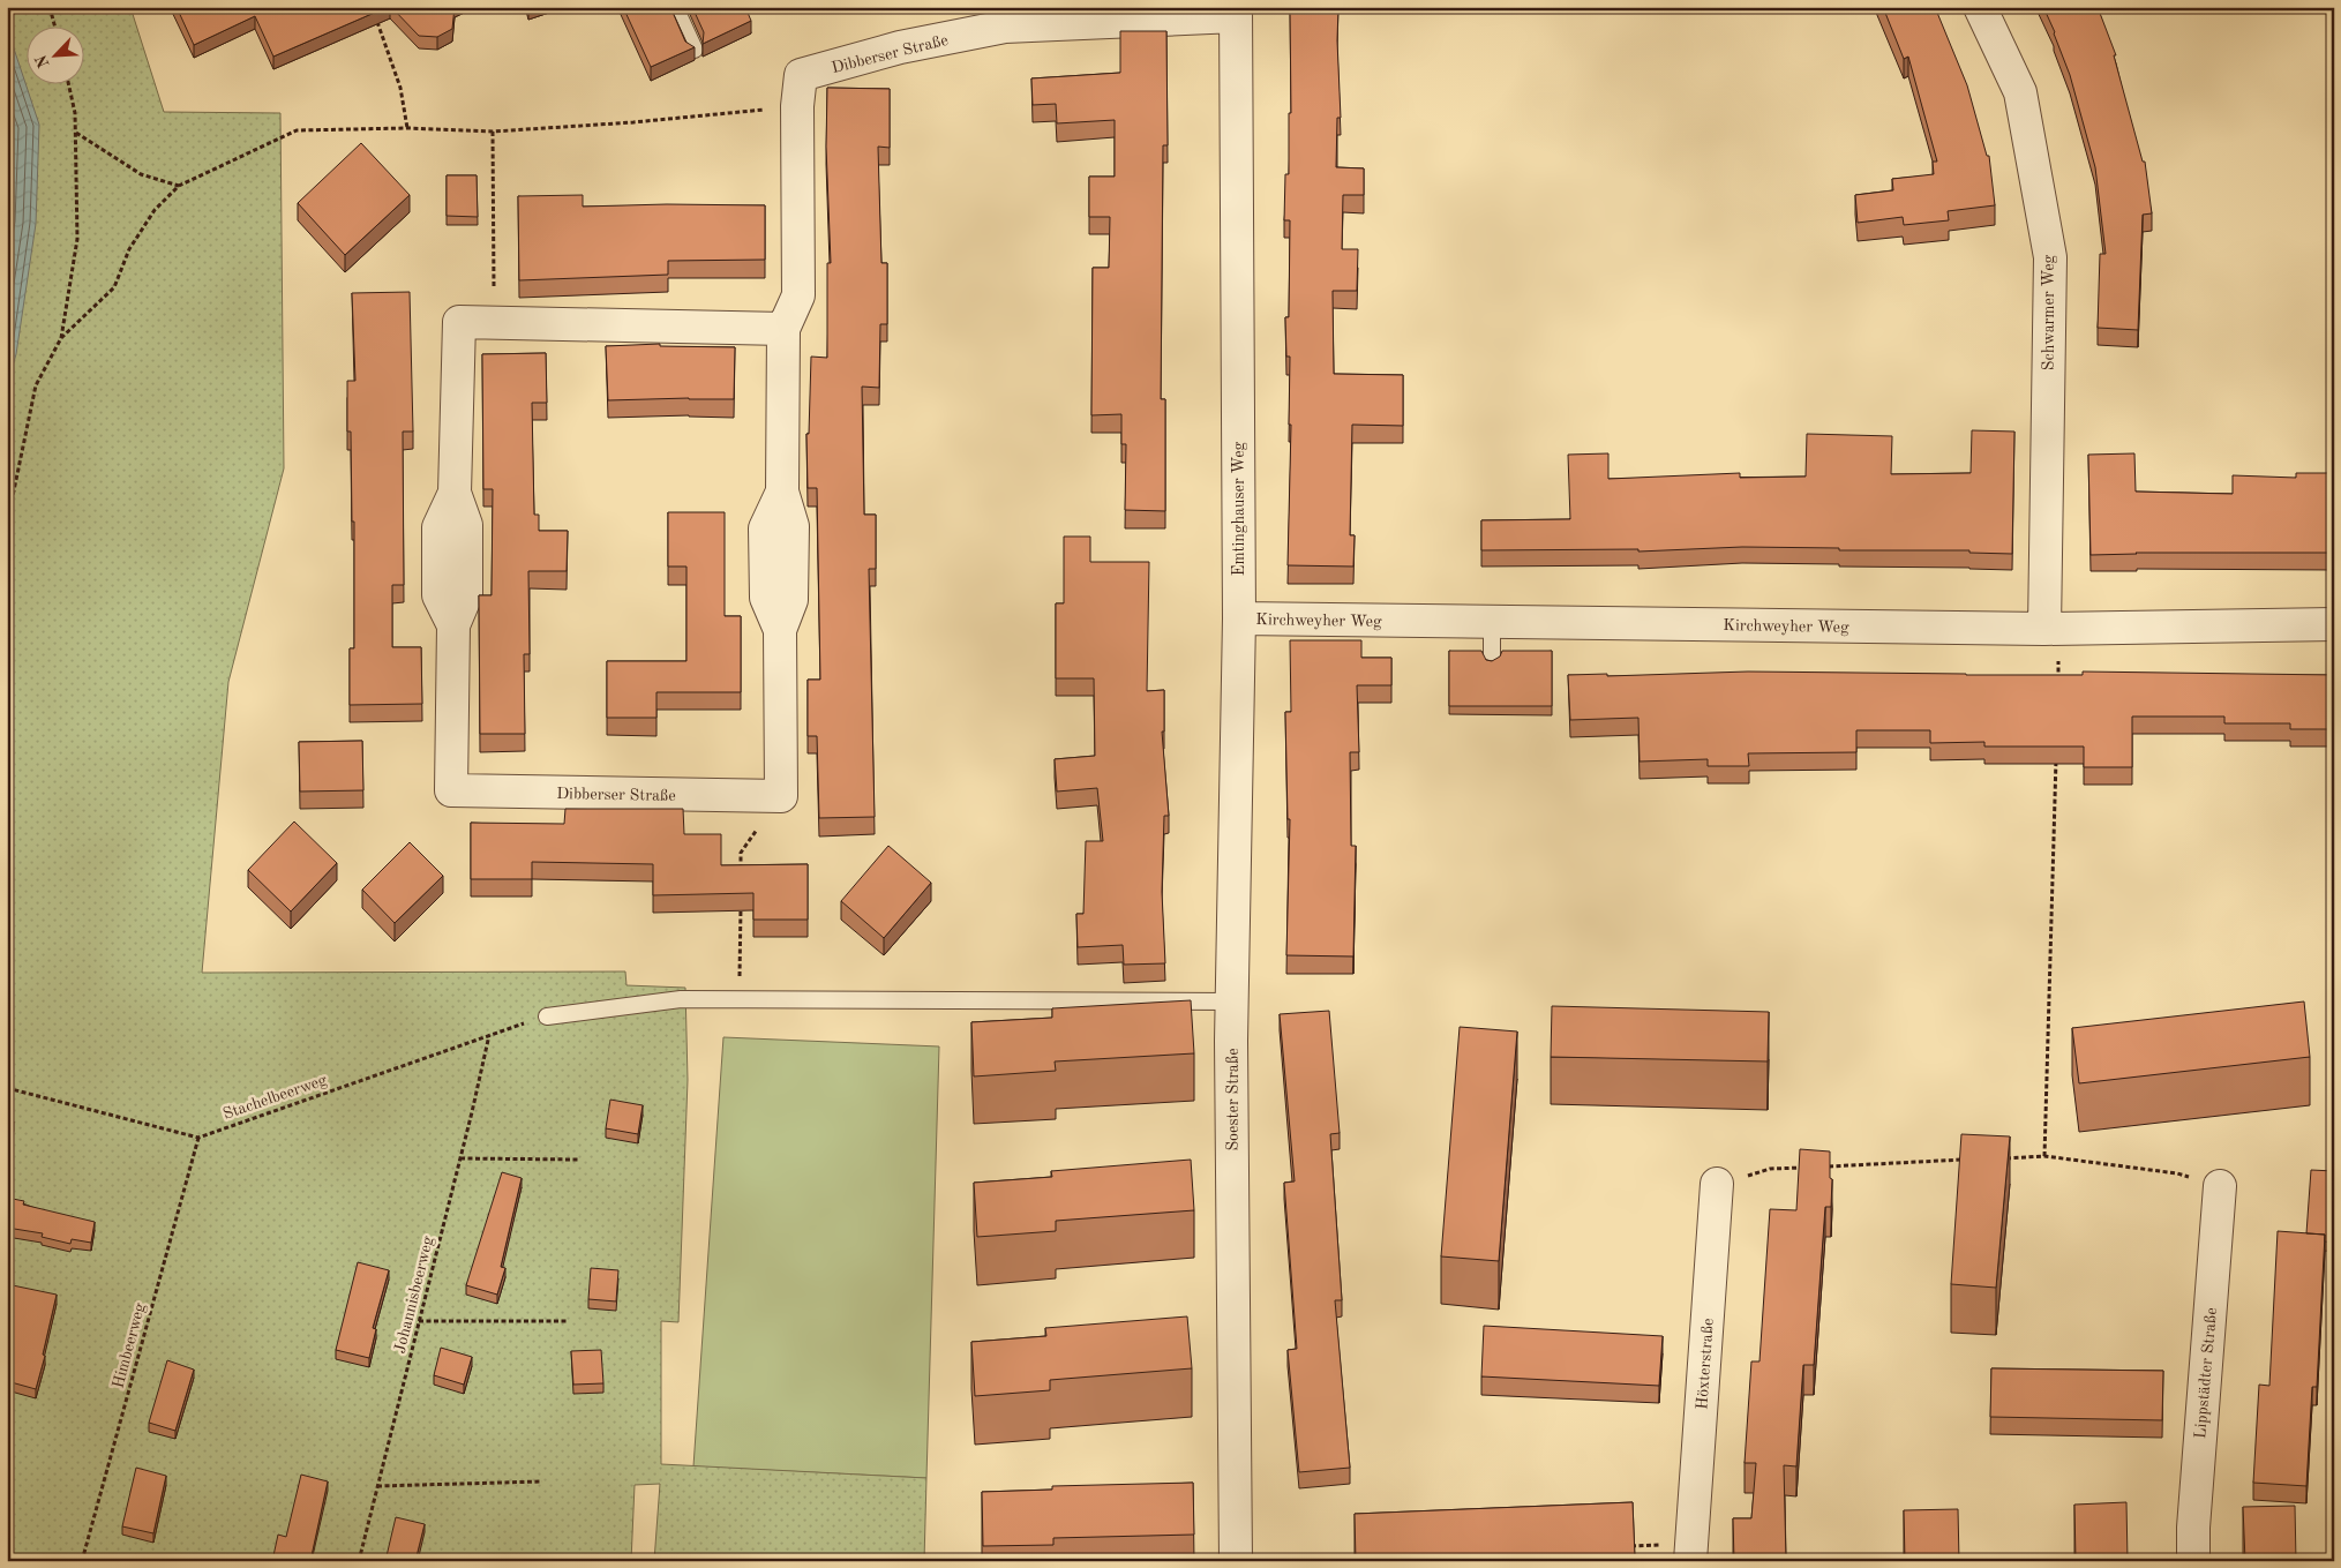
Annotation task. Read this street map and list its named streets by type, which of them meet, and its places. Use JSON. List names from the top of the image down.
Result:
{
  "streets": {
    "street": [
      "Dibberser Straße",
      "Schwarmer Weg",
      "Emtinghauser Weg",
      "Kirchweyher Weg",
      "Soester Straße",
      "Höxterstraße",
      "Lippstädter Straße"
    ],
    "path": ["Stachelbeerweg", "Johannisbeerweg", "Himbeerweg"]
  },
  "crossings": [
    ["Dibberser Straße", "Emtinghauser Weg"],
    ["Schwarmer Weg", "Kirchweyher Weg"],
    ["Emtinghauser Weg", "Kirchweyher Weg"],
    ["Emtinghauser Weg", "Soester Straße"],
    ["Stachelbeerweg", "Johannisbeerweg"],
    ["Stachelbeerweg", "Himbeerweg"]
  ],
  "north": "bottom left"
}
